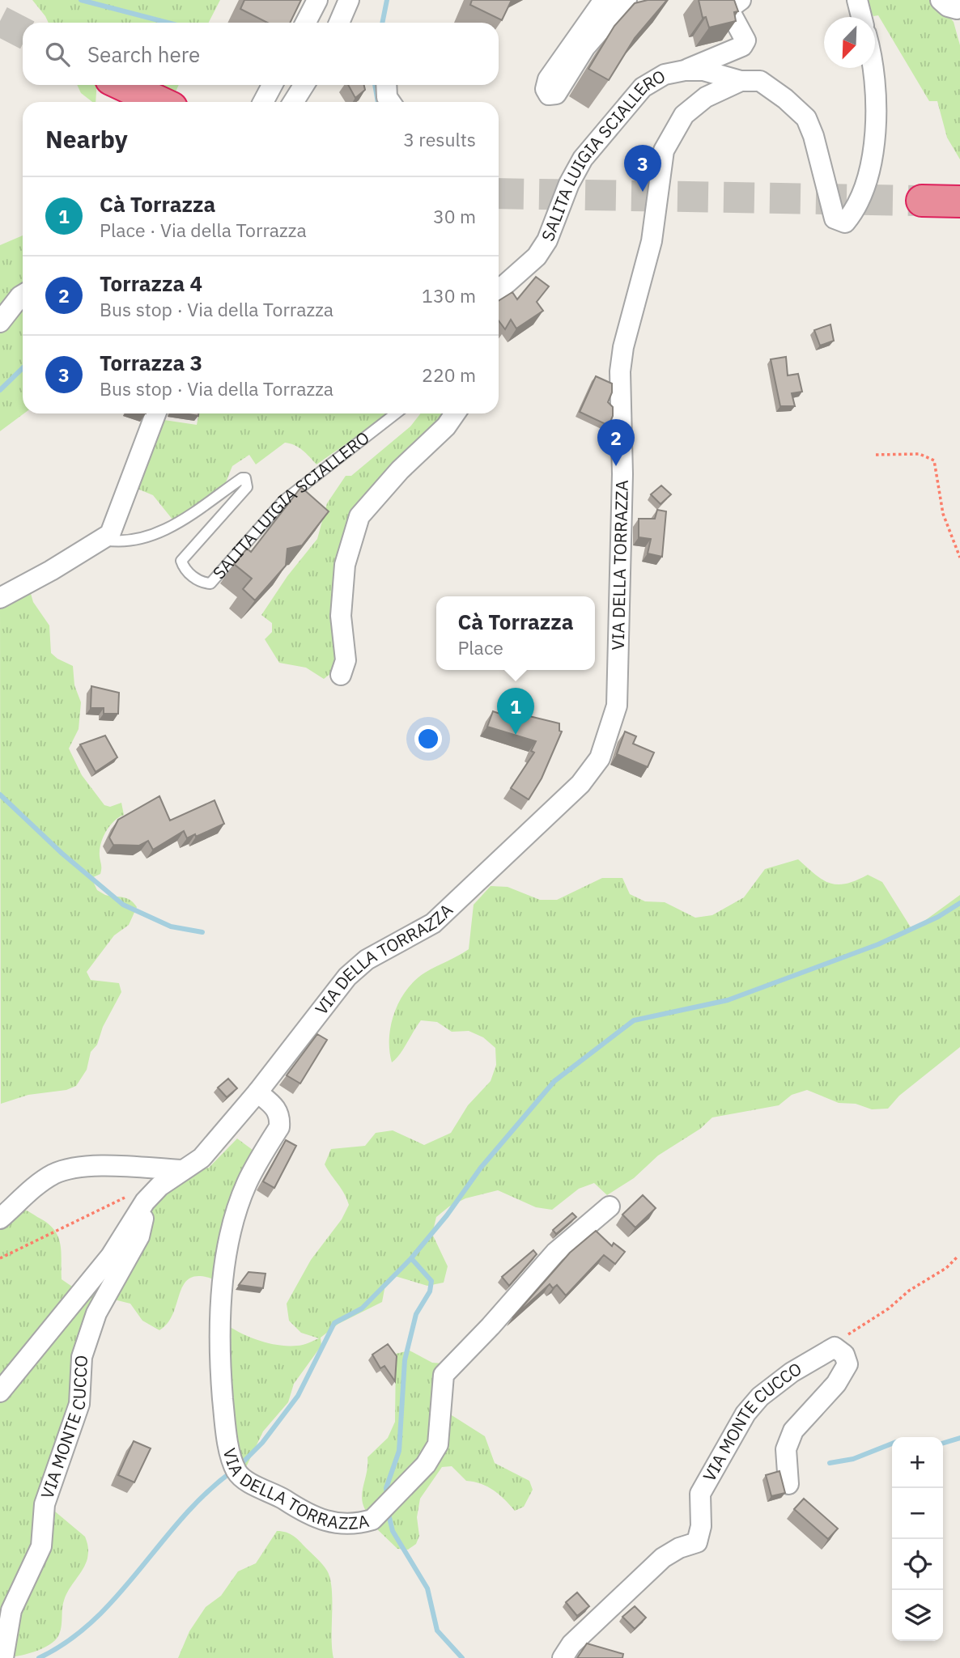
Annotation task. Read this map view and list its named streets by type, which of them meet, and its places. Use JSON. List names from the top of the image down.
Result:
{
  "streets": {
    "street": ["SALITA LUIGIA SCIALLERO", "VIA DELLA TORRAZZA", "VIA MONTE CUCCO"]
  },
  "crossings": [
    ["SALITA LUIGIA SCIALLERO", "VIA DELLA TORRAZZA"],
    ["VIA DELLA TORRAZZA", "VIA MONTE CUCCO"]
  ],
  "north": "bottom left",
  "page": {
    "search": "Search here",
    "heading": ["Nearby", "3 results"],
    "pins": ["3", "2", "1"],
    "list": [
      {
        "mark": "1",
        "name": "Cà Torrazza",
        "note": "Place · Via della Torrazza",
        "value": "30 m"
      },
      {
        "mark": "2",
        "name": "Torrazza 4",
        "note": "Bus stop · Via della Torrazza",
        "value": "130 m"
      },
      {
        "mark": "3",
        "name": "Torrazza 3",
        "note": "Bus stop · Via della Torrazza",
        "value": "220 m"
      }
    ],
    "popup": ["Cà Torrazza", "Place"],
    "map_buttons": ["+", "−"]
  }
}
